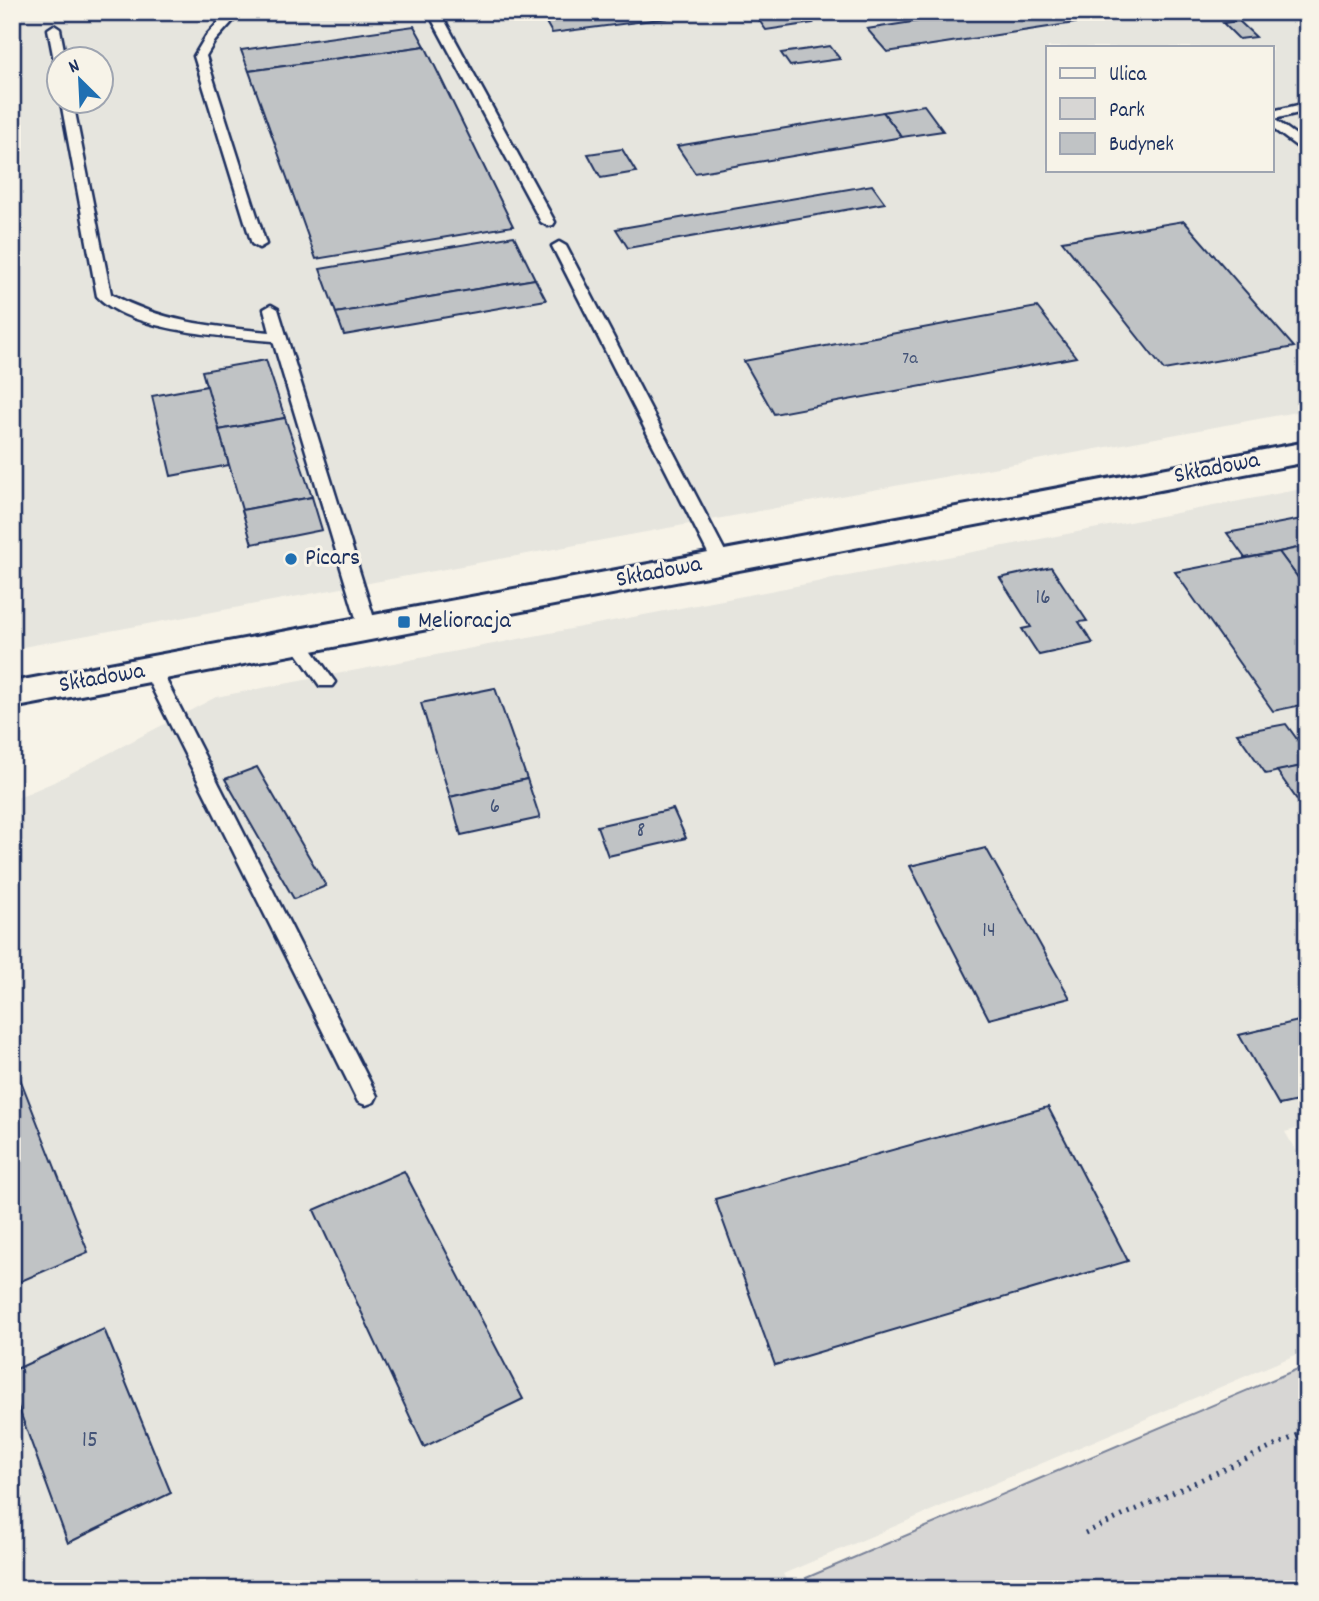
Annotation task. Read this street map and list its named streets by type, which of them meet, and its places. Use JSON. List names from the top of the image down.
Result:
{
  "streets": {
    "street": ["Składowa"]
  },
  "places": {
    "other": ["Picars"],
    "transit": ["Melioracja"]
  },
  "house_numbers": [
    "7a",
    "16",
    "6",
    "8",
    "14",
    "15"
  ],
  "legend": ["Ulica", "Park", "Budynek"],
  "north": "top left"
}
